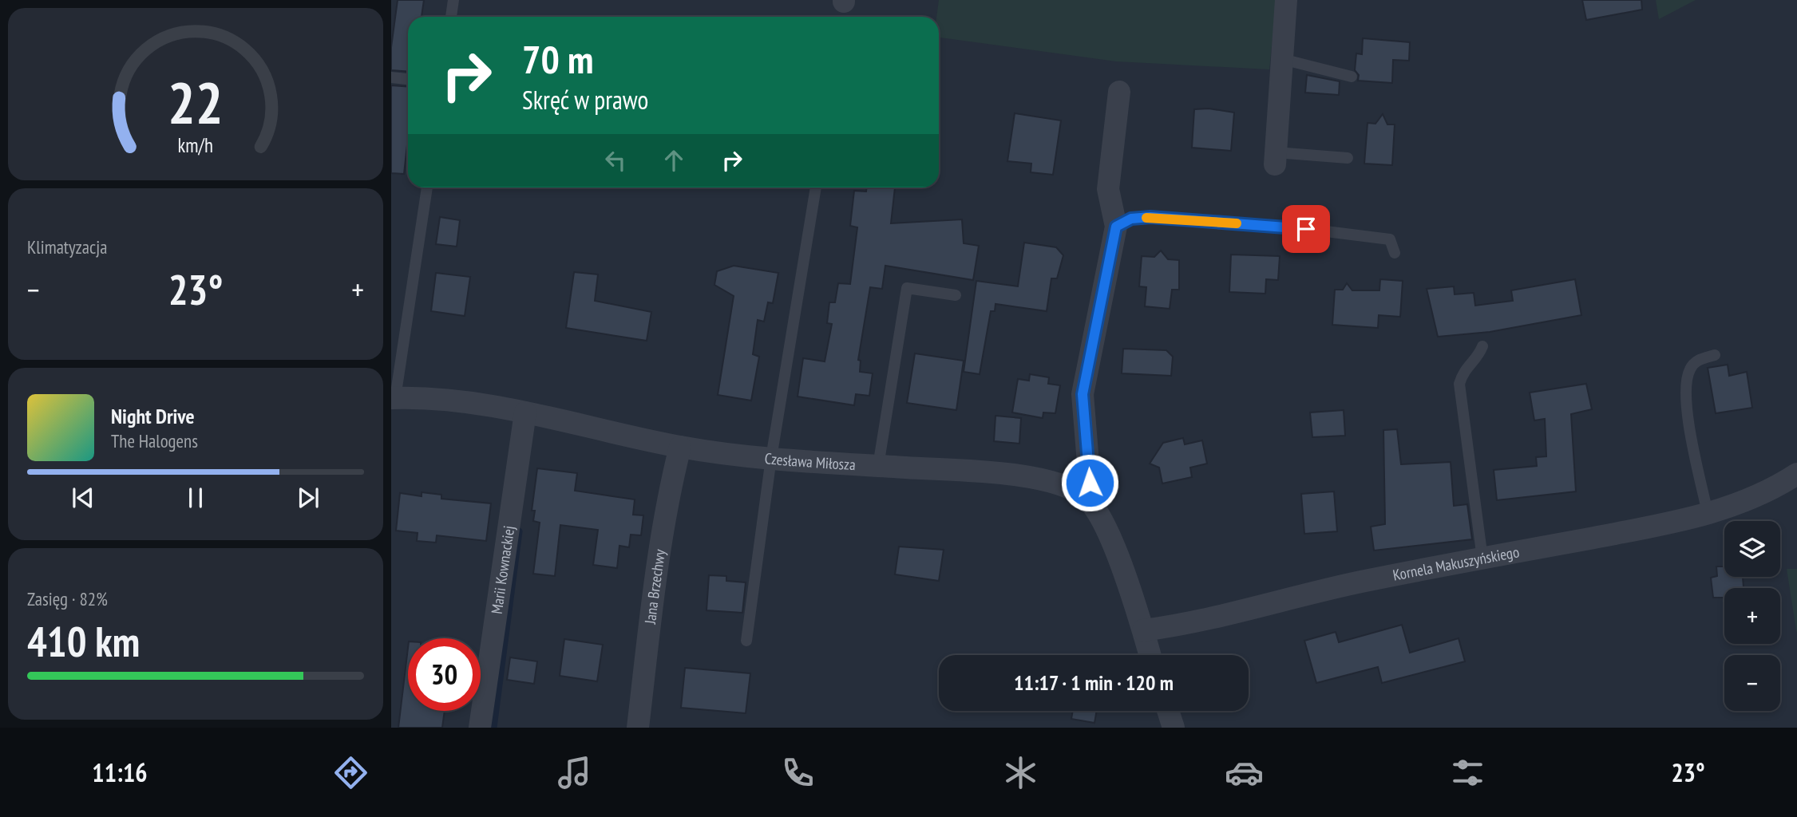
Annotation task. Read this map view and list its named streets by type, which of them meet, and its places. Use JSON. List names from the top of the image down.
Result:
{
  "streets": {
    "street": [
      "Czesława Miłosza",
      "Kornela Makuszyńskiego",
      "Marii Kownackiej",
      "Jana Brzechwy"
    ]
  },
  "crossings": [
    ["Czesława Miłosza", "Kornela Makuszyńskiego"],
    ["Czesława Miłosza", "Marii Kownackiej"],
    ["Czesława Miłosza", "Jana Brzechwy"]
  ],
  "page": {
    "turn": ["70 m", "Skręć w prawo"],
    "tile": [
      "Klimatyzacja",
      ["Zasięg · 82%", "410 km"]
    ],
    "heat": ["−", "23°", "+"],
    "song": ["Night Drive", "The Halogens"],
    "map_buttons": ["+", "−"],
    "limit": "30",
    "trip": "11:17 · 1 min · 120 m",
    "tabs": ["11:16", "23°"],
    "gauge": ["22", "km/h"]
  }
}
